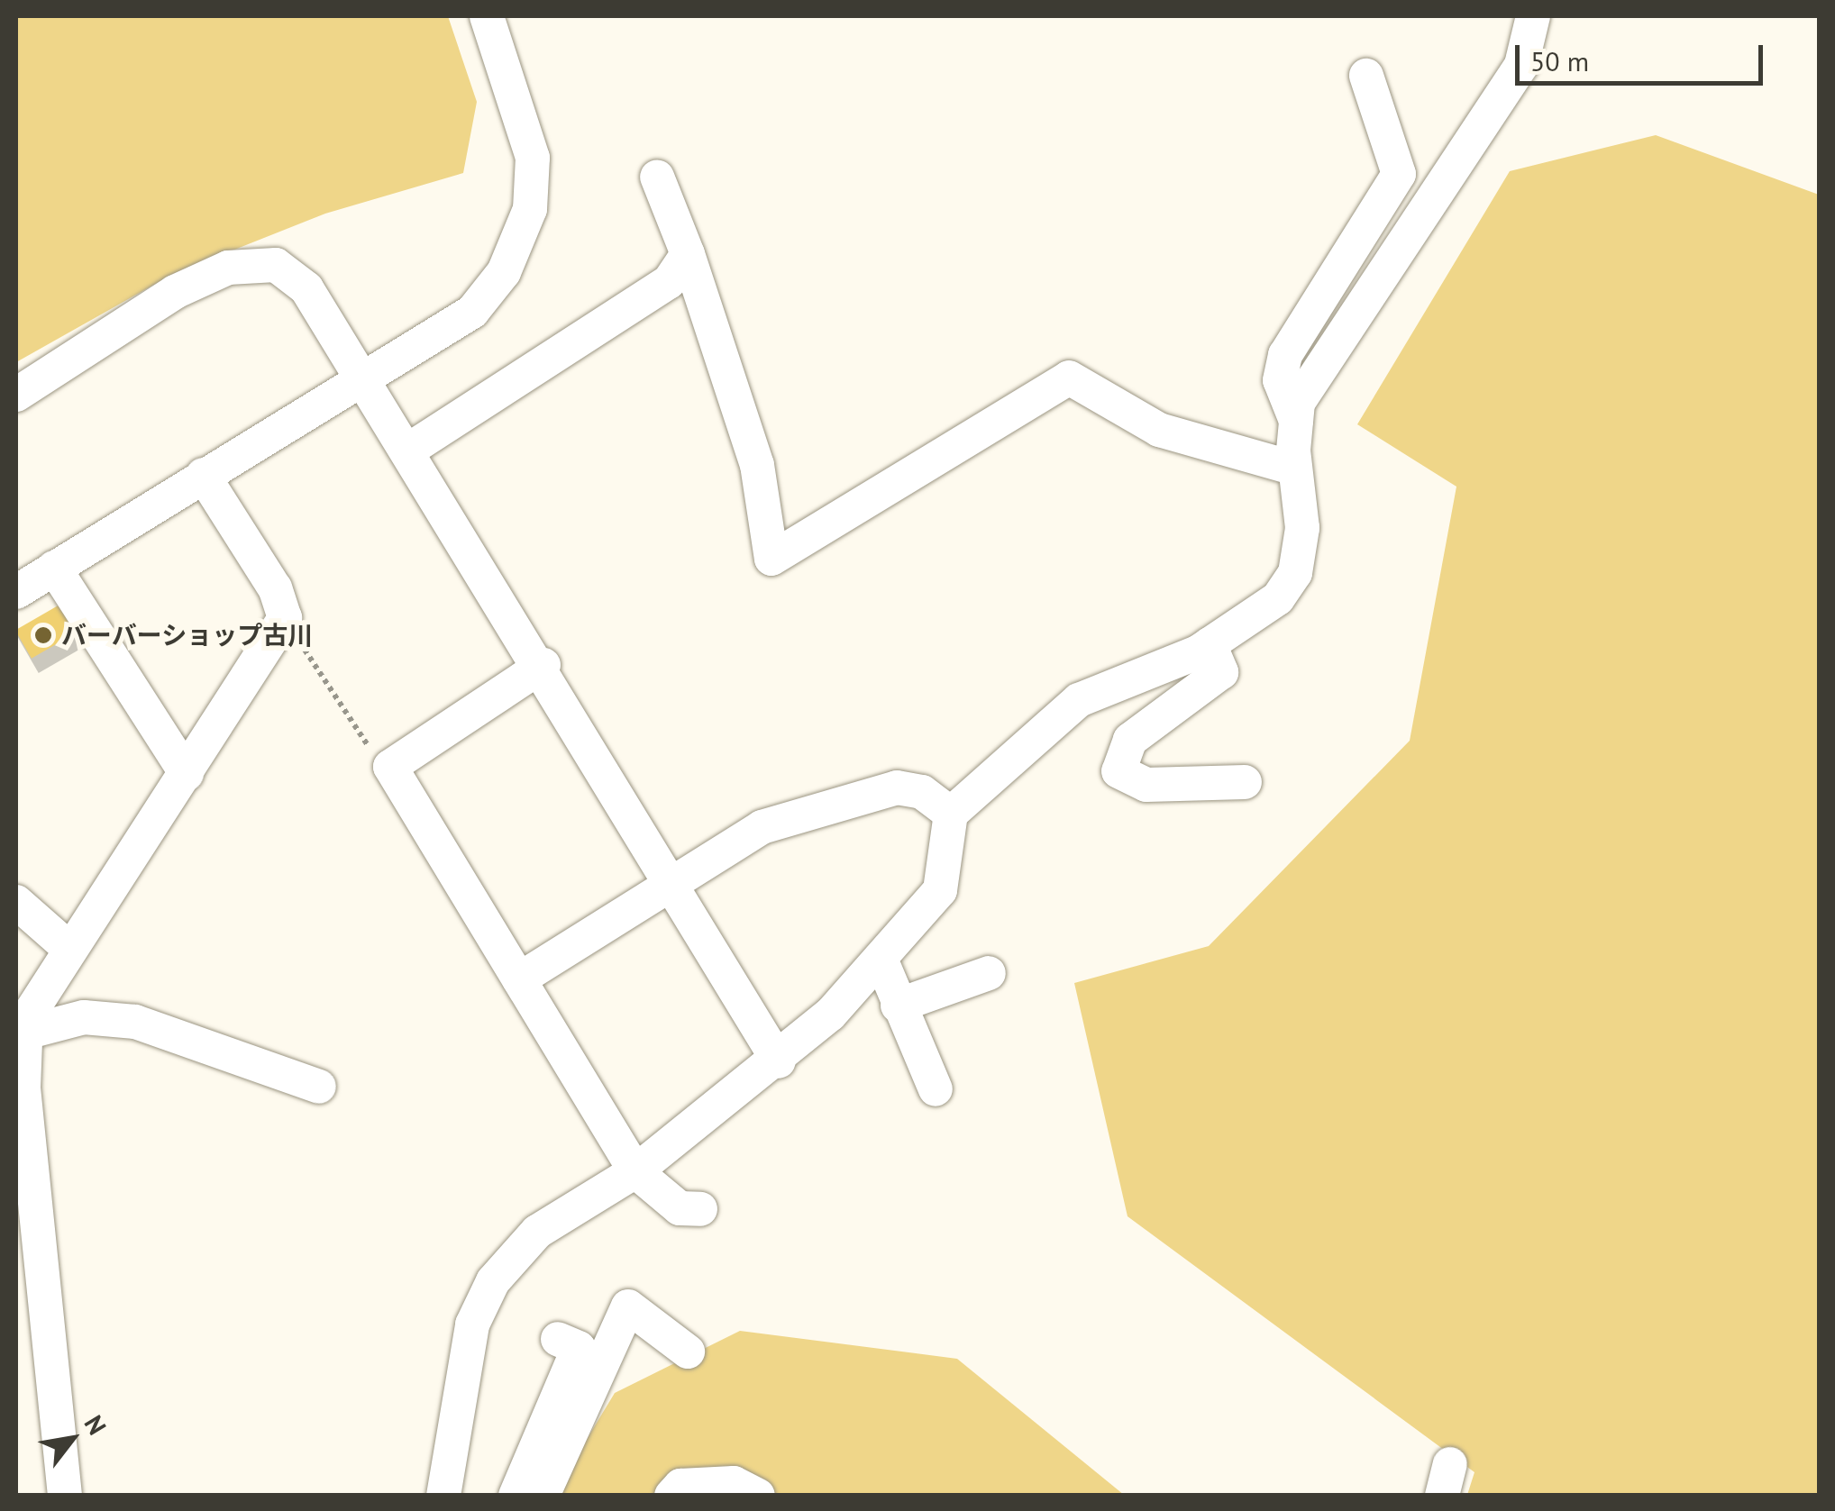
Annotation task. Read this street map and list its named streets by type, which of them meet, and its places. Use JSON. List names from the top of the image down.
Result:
{
  "places": ["バーバーショップ古川"],
  "scale_bar": "50 m",
  "north": "top right"
}
